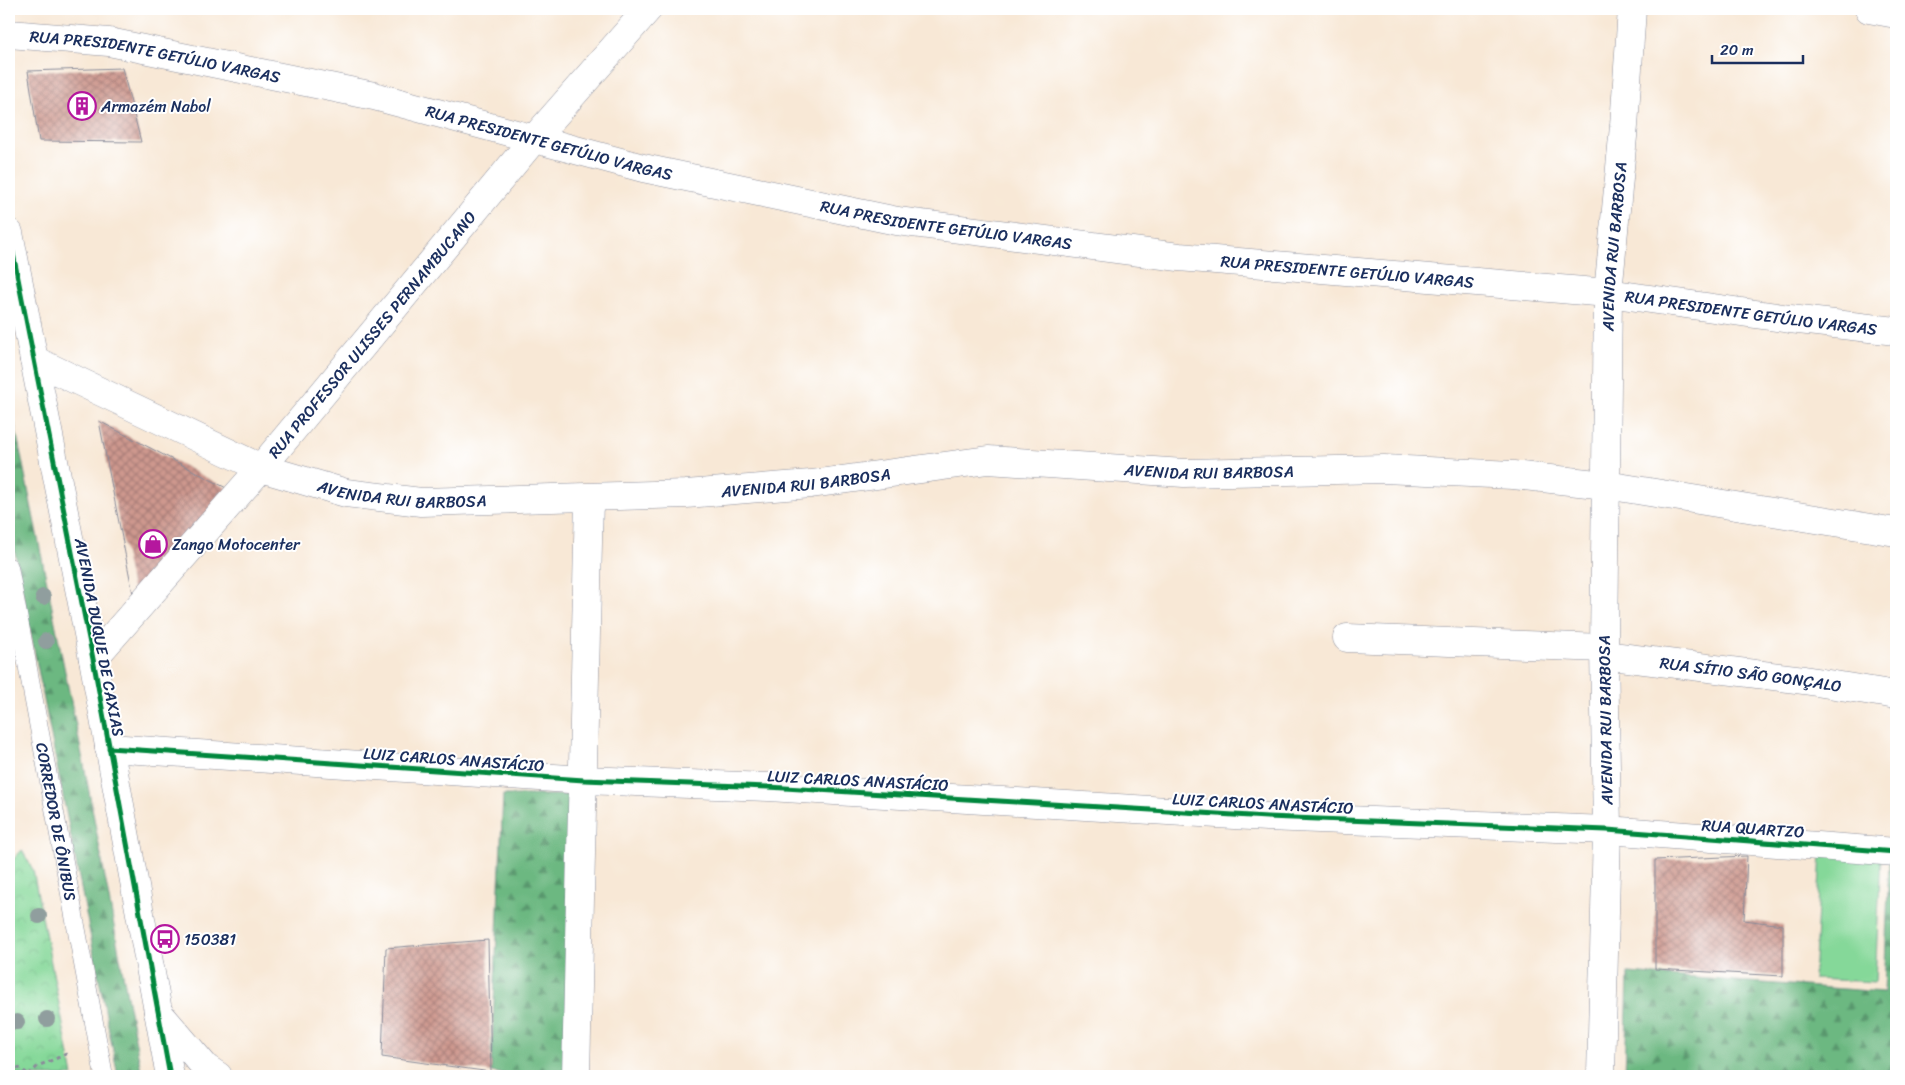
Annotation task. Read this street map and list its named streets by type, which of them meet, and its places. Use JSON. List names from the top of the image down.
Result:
{
  "streets": {
    "main road": [
      "RUA PRESIDENTE GETÚLIO VARGAS",
      "AVENIDA RUI BARBOSA",
      "RUA PROFESSOR ULISSES PERNAMBUCANO",
      "AVENIDA DUQUE DE CAXIAS",
      "RUA SÍTIO SÃO GONÇALO",
      "LUIZ CARLOS ANASTÁCIO",
      "RUA QUARTZO"
    ],
    "lane": ["CORREDOR DE ÔNIBUS"]
  },
  "crossings": [
    ["RUA PRESIDENTE GETÚLIO VARGAS", "AVENIDA RUI BARBOSA"],
    ["RUA PRESIDENTE GETÚLIO VARGAS", "RUA PROFESSOR ULISSES PERNAMBUCANO"],
    ["AVENIDA RUI BARBOSA", "RUA PROFESSOR ULISSES PERNAMBUCANO"],
    ["AVENIDA RUI BARBOSA", "AVENIDA DUQUE DE CAXIAS"],
    ["AVENIDA RUI BARBOSA", "RUA SÍTIO SÃO GONÇALO"],
    ["AVENIDA RUI BARBOSA", "LUIZ CARLOS ANASTÁCIO"],
    ["AVENIDA RUI BARBOSA", "RUA QUARTZO"],
    ["RUA PROFESSOR ULISSES PERNAMBUCANO", "AVENIDA DUQUE DE CAXIAS"],
    ["AVENIDA DUQUE DE CAXIAS", "LUIZ CARLOS ANASTÁCIO"],
    ["LUIZ CARLOS ANASTÁCIO", "RUA QUARTZO"]
  ],
  "places": {
    "building": ["Armazém Nabol"],
    "shop": ["Zango Motocenter"],
    "bus stop": ["150381"]
  },
  "scale_bar": "20 m"
}
